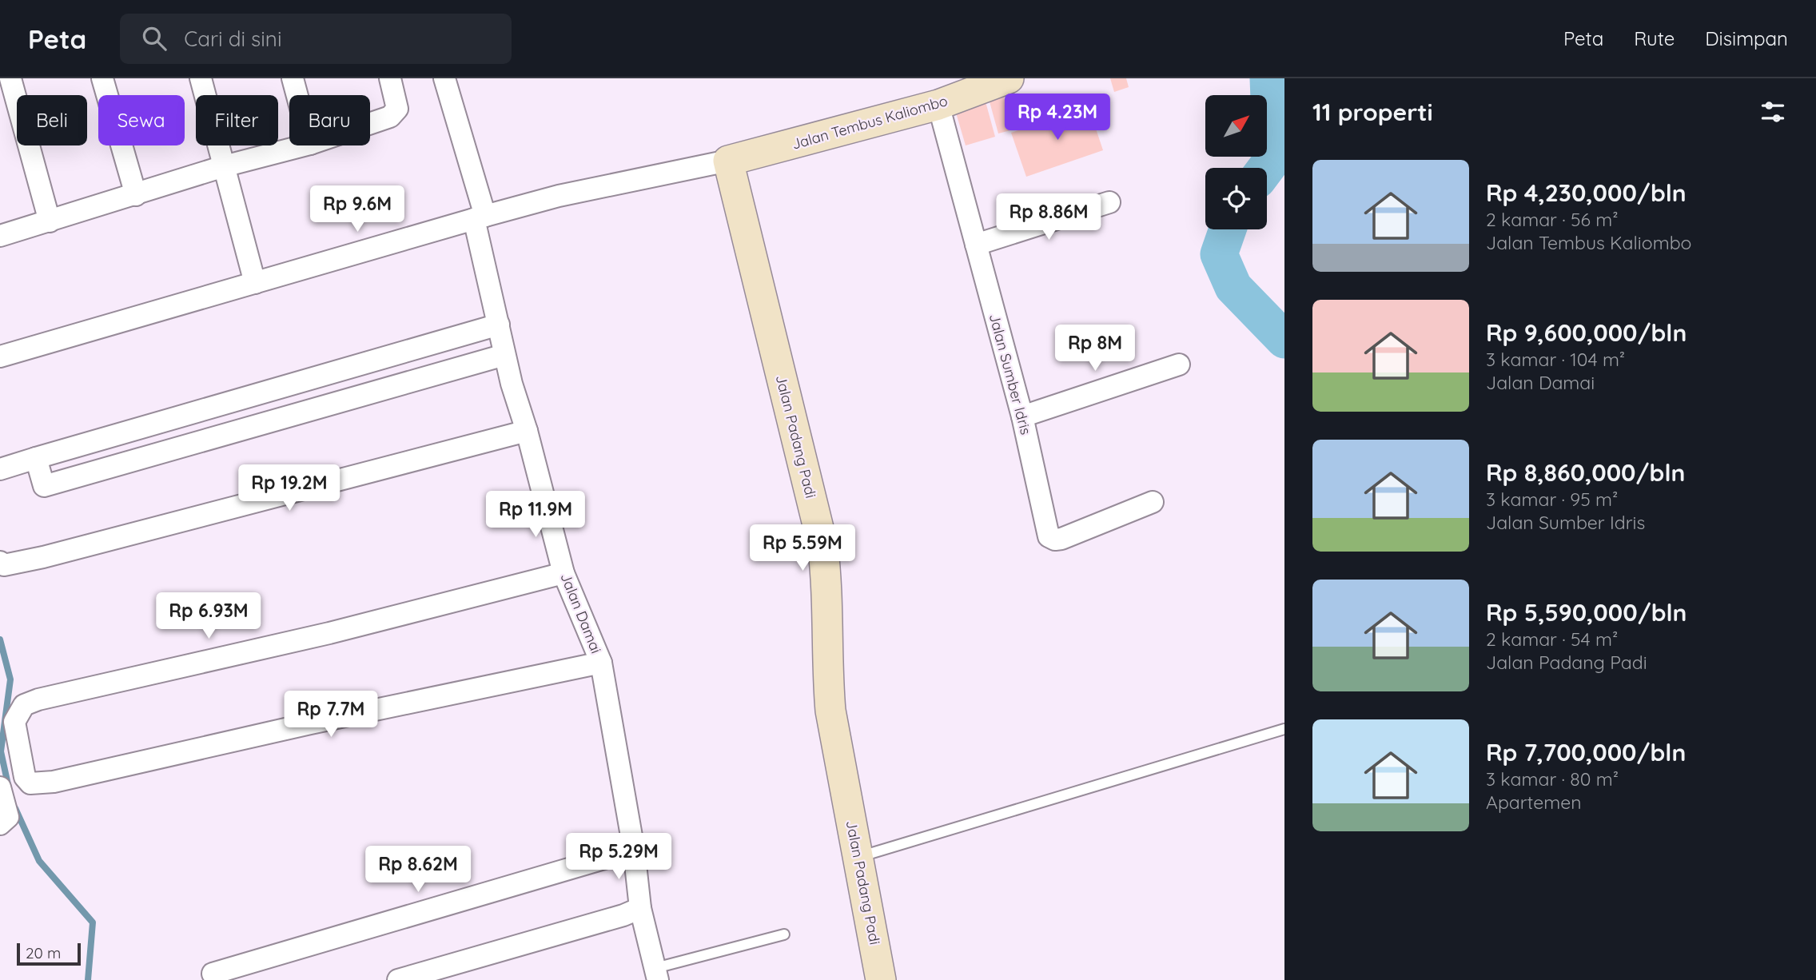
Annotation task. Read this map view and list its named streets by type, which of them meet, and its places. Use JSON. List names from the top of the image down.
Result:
{
  "streets": {
    "main road": ["Jalan Tembus Kaliombo", "Jalan Padang Padi"],
    "street": ["Jalan Sumber Idris", "Jalan Damai"]
  },
  "crossings": [
    ["Jalan Tembus Kaliombo", "Jalan Sumber Idris"],
    ["Jalan Tembus Kaliombo", "Jalan Padang Padi"]
  ],
  "scale_bar": "20 m",
  "north": "top right",
  "page": {
    "header": "Peta",
    "search": "Cari di sini",
    "nav": ["Peta", "Rute", "Disimpan"],
    "heading": "11 properti",
    "price": [
      "Rp 4.23M",
      "Rp 9.6M",
      "Rp 8.86M",
      "Rp 8M",
      "Rp 19.2M",
      "Rp 11.9M",
      "Rp 5.59M",
      "Rp 6.93M",
      "Rp 7.7M",
      "Rp 5.29M",
      "Rp 8.62M"
    ],
    "chip": [
      "Beli",
      "Sewa",
      "Filter",
      "Baru"
    ],
    "list": [
      {
        "name": "Rp 4,230,000/bln",
        "note": "2 kamar · 56 m² · Jalan Tembus Kaliombo"
      },
      {
        "name": "Rp 9,600,000/bln",
        "note": "3 kamar · 104 m² · Jalan Damai"
      },
      {
        "name": "Rp 8,860,000/bln",
        "note": "3 kamar · 95 m² · Jalan Sumber Idris"
      },
      {
        "name": "Rp 5,590,000/bln",
        "note": "2 kamar · 54 m² · Jalan Padang Padi"
      },
      {
        "name": "Rp 7,700,000/bln",
        "note": "3 kamar · 80 m² · Apartemen"
      }
    ],
    "scale": "20 m"
  }
}
